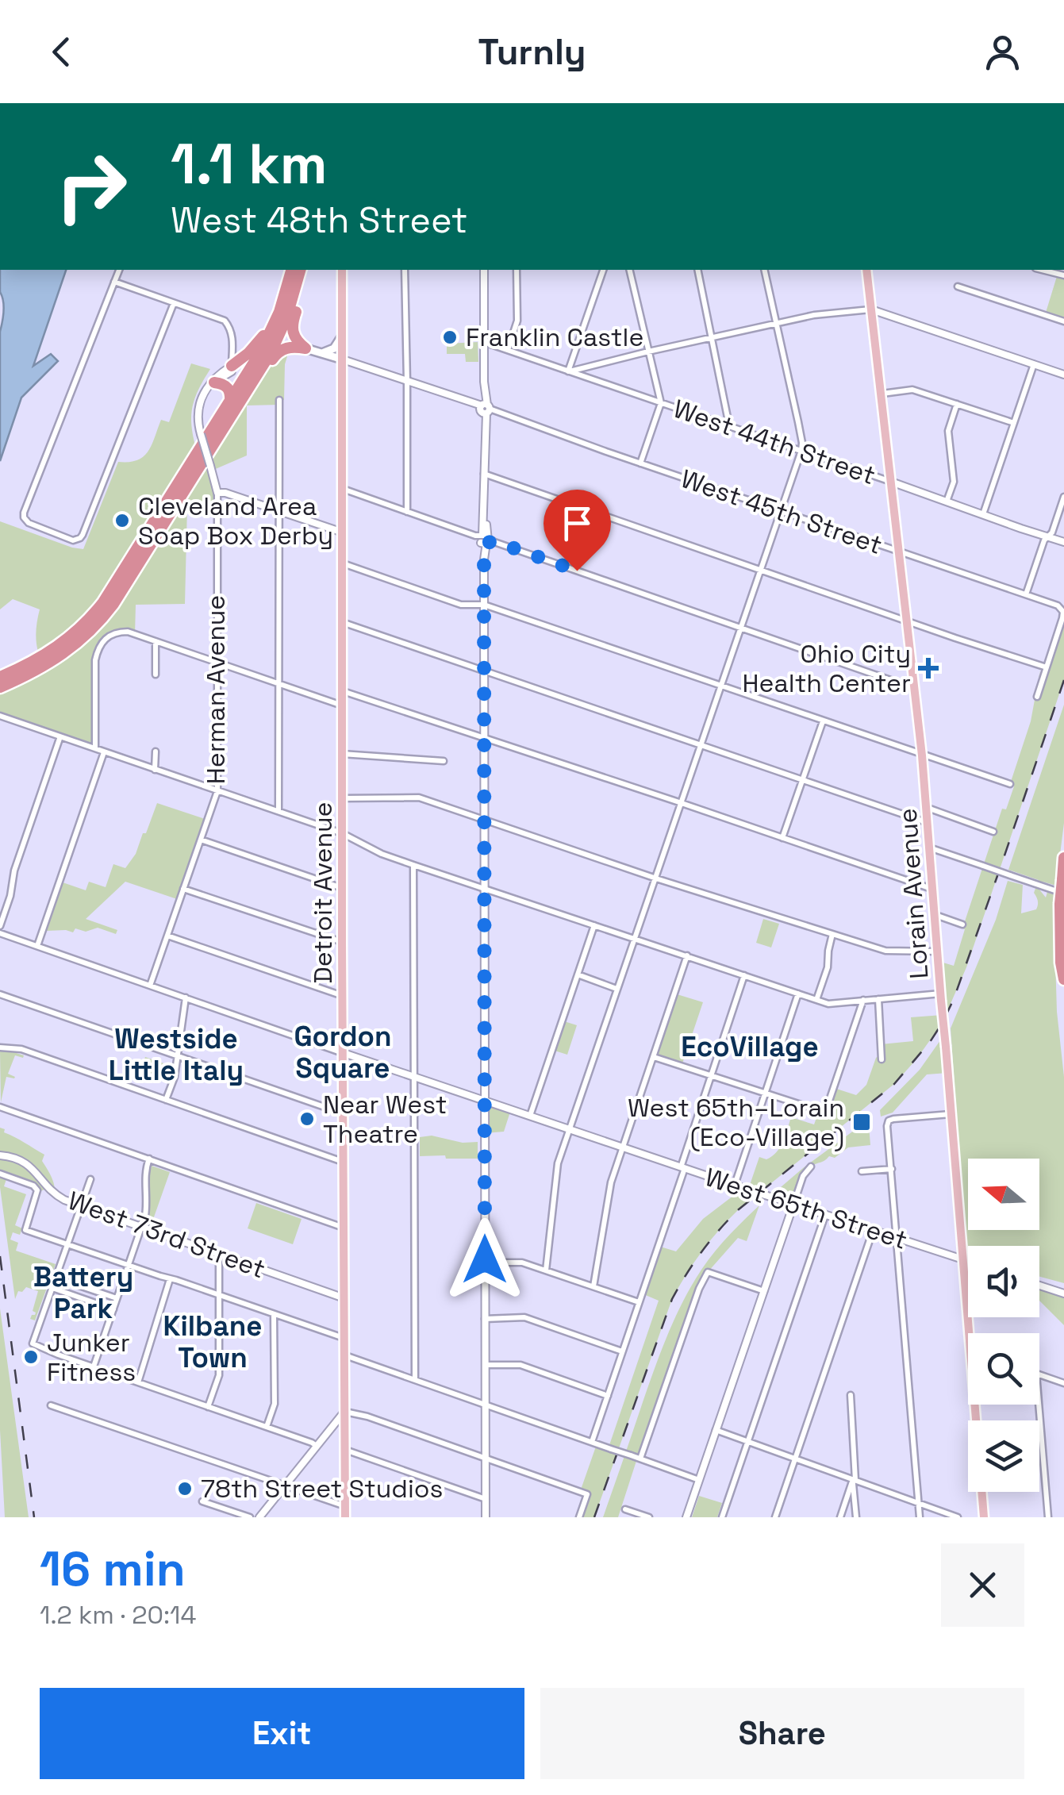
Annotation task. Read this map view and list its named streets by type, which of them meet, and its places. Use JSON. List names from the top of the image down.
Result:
{
  "streets": {
    "main road": ["West 45th Street", "Detroit Avenue", "Lorain Avenue"],
    "street": [
      "West 44th Street",
      "Herman Avenue",
      "West 65th Street",
      "West 73rd Street"
    ]
  },
  "crossings": [
    ["West 44th Street", "Lorain Avenue"],
    ["West 45th Street", "Detroit Avenue"],
    ["West 45th Street", "Lorain Avenue"],
    ["Herman Avenue", "West 65th Street"],
    ["Detroit Avenue", "West 65th Street"],
    ["Detroit Avenue", "West 73rd Street"],
    ["Lorain Avenue", "West 65th Street"]
  ],
  "districts": [
    "Gordon Square",
    "Westside Little Italy",
    "EcoVillage",
    "Battery Park",
    "Kilbane Town"
  ],
  "places": {
    "other": [
      "Franklin Castle",
      "Cleveland Area Soap Box Derby",
      "Near West Theatre",
      "Junker Fitness",
      "78th Street Studios"
    ],
    "health": ["Ohio City Health Center"],
    "transit": ["West 65th–Lorain (Eco-Village)"]
  },
  "north": "left",
  "page": {
    "header": "Turnly",
    "turn": ["1.1 km", "West 48th Street"],
    "heading": ["16 min", "1.2 km · 20:14"],
    "buttons": ["Exit", "Share"]
  }
}
